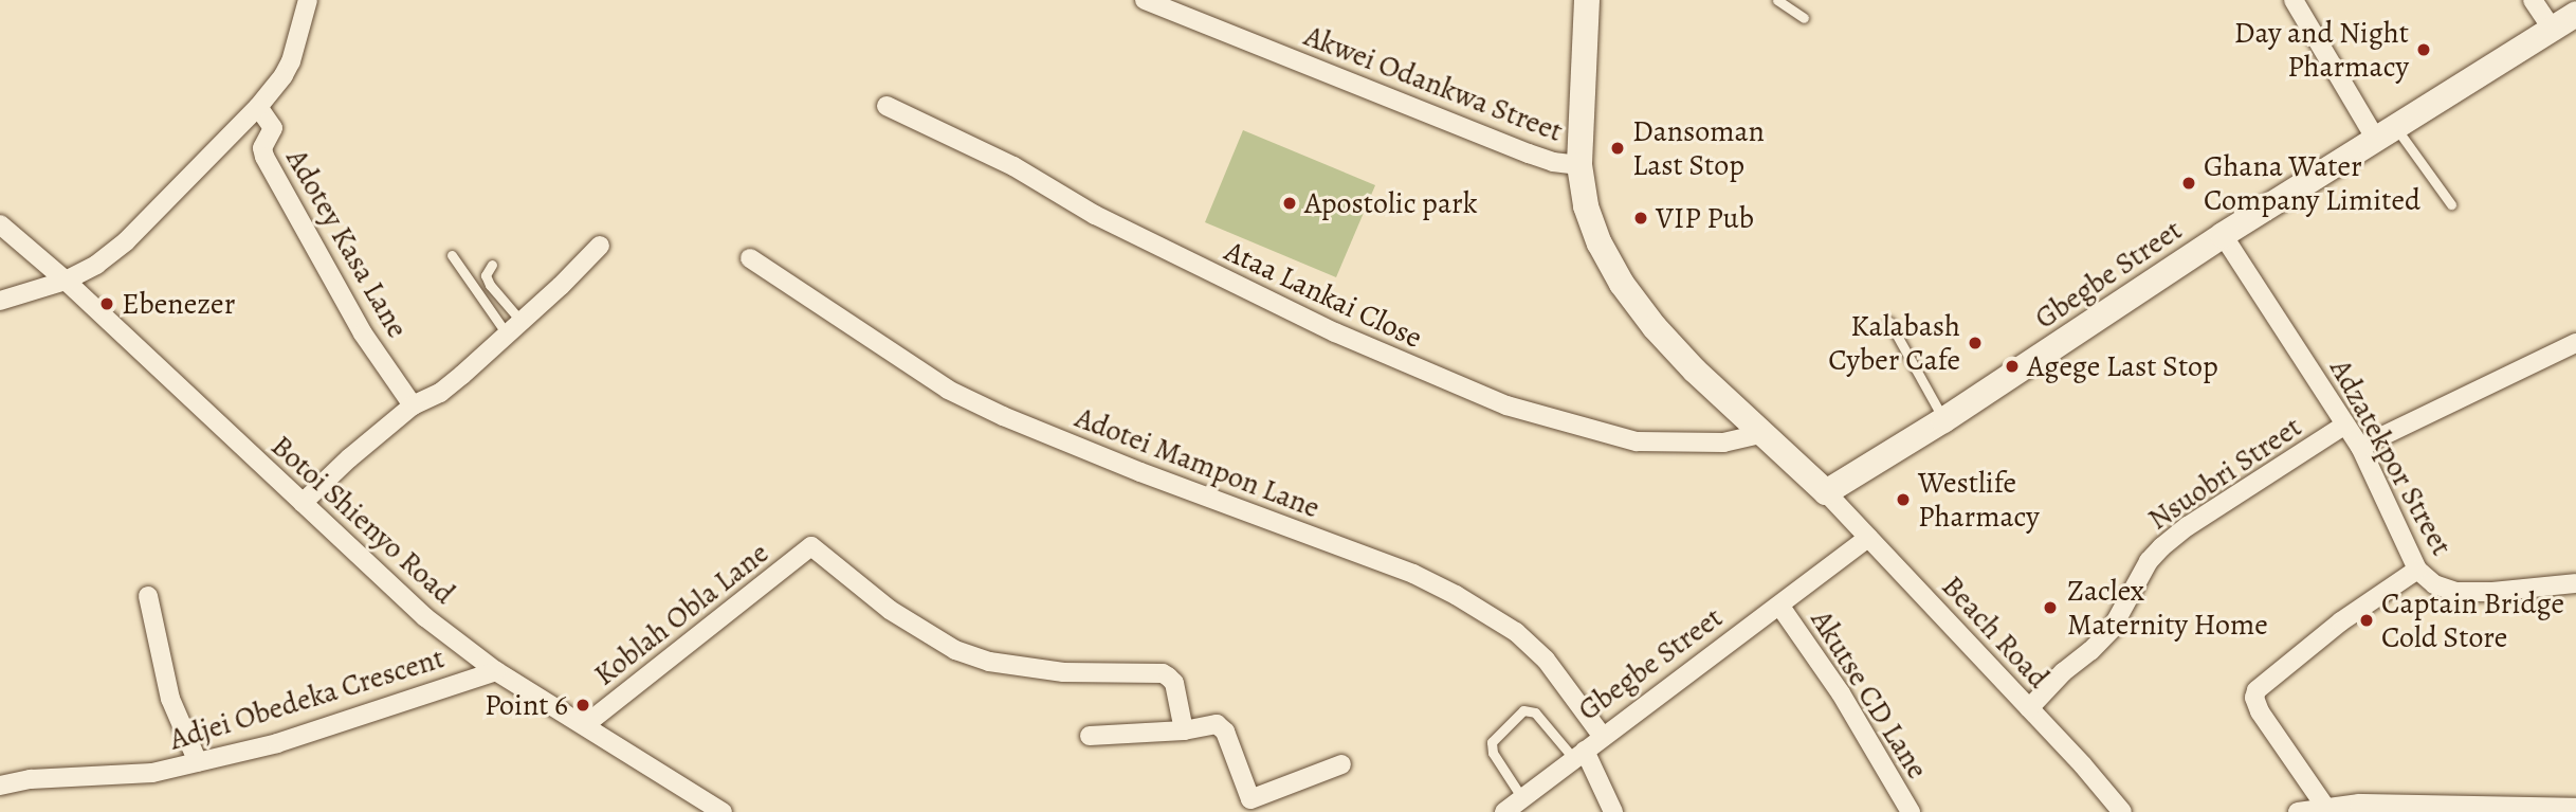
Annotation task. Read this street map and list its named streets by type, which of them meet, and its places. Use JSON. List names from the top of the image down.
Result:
{
  "streets": {
    "street": [
      "Akwei Odankwa Street",
      "Adotey Kasa Lane",
      "Gbegbe Street",
      "Ataa Lankai Close",
      "Adzatekpor Street",
      "Adotei Mampon Lane",
      "Nsuobri Street",
      "Botoi Shienyo Road",
      "Koblah Obla Lane",
      "Beach Road",
      "Akutse CD Lane",
      "Adjei Obedeka Crescent"
    ]
  },
  "crossings": [
    ["Gbegbe Street", "Adzatekpor Street"],
    ["Gbegbe Street", "Adotei Mampon Lane"],
    ["Gbegbe Street", "Beach Road"],
    ["Gbegbe Street", "Akutse CD Lane"],
    ["Adzatekpor Street", "Nsuobri Street"],
    ["Nsuobri Street", "Beach Road"],
    ["Botoi Shienyo Road", "Koblah Obla Lane"],
    ["Botoi Shienyo Road", "Adjei Obedeka Crescent"]
  ],
  "places": [
    "Day and Night Pharmacy",
    "Dansoman Last Stop",
    "Ghana Water Company Limited",
    "Apostolic park",
    "VIP Pub",
    "Ebenezer",
    "Kalabash Cyber Cafe",
    "Agege Last Stop",
    "Westlife Pharmacy",
    "Zaclex Maternity Home",
    "Captain Bridge Cold Store",
    "Point 6"
  ]
}
